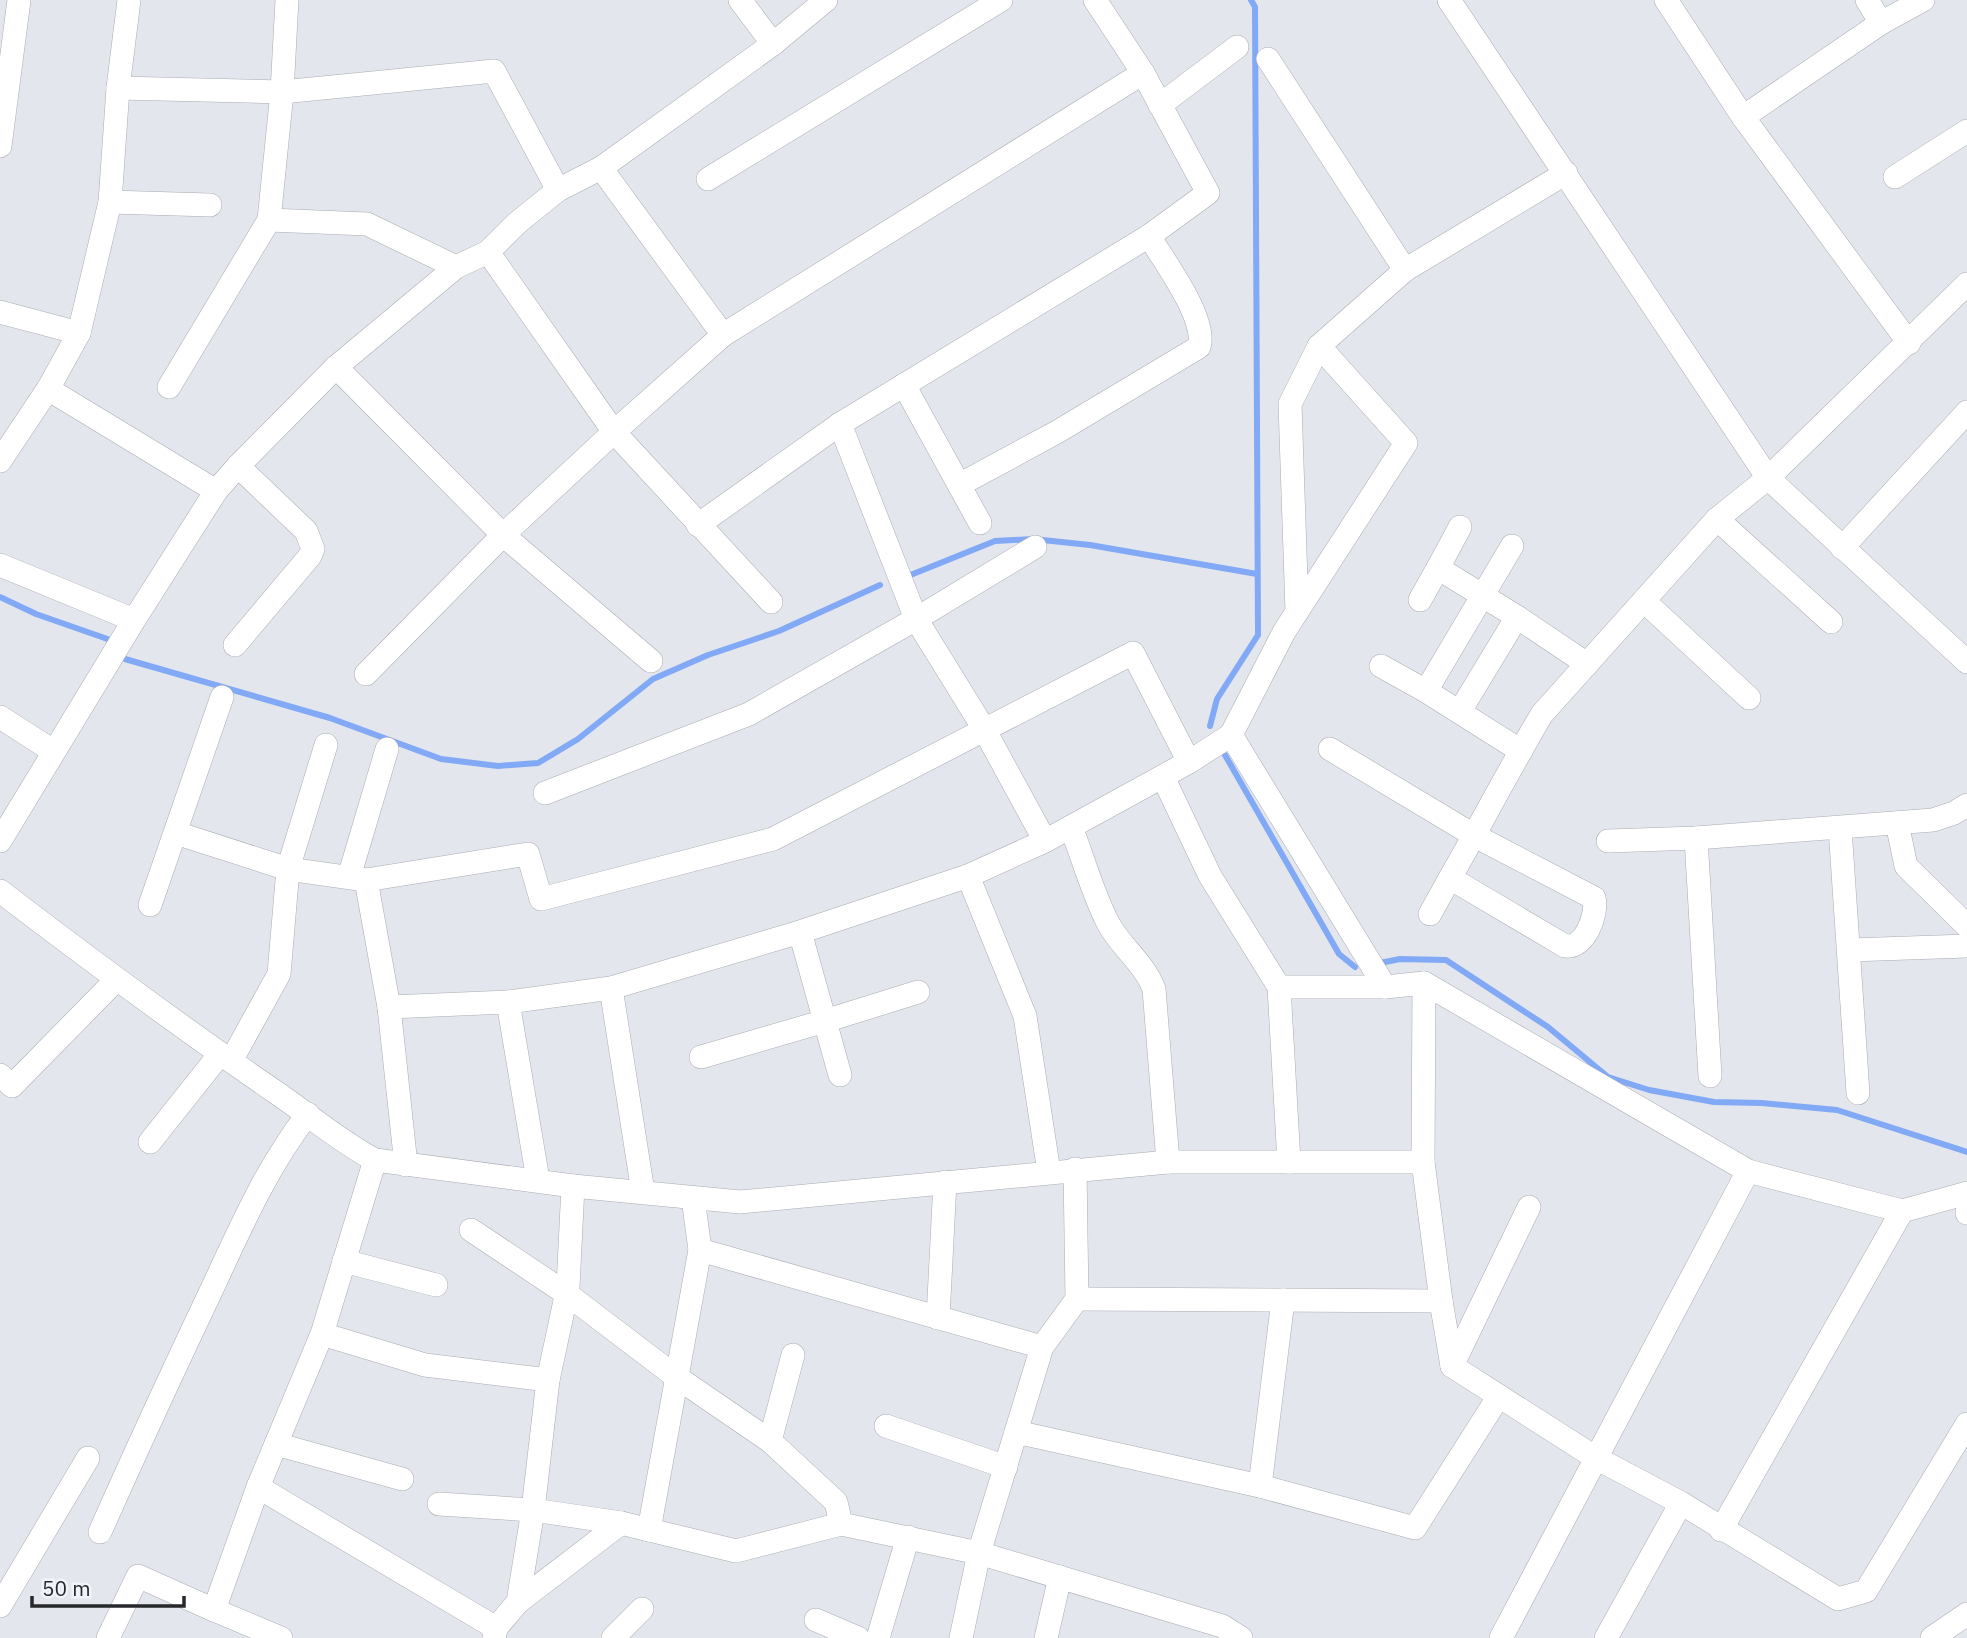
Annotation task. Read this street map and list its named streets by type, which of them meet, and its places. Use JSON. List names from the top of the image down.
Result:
{
  "scale_bar": "50 m"
}
